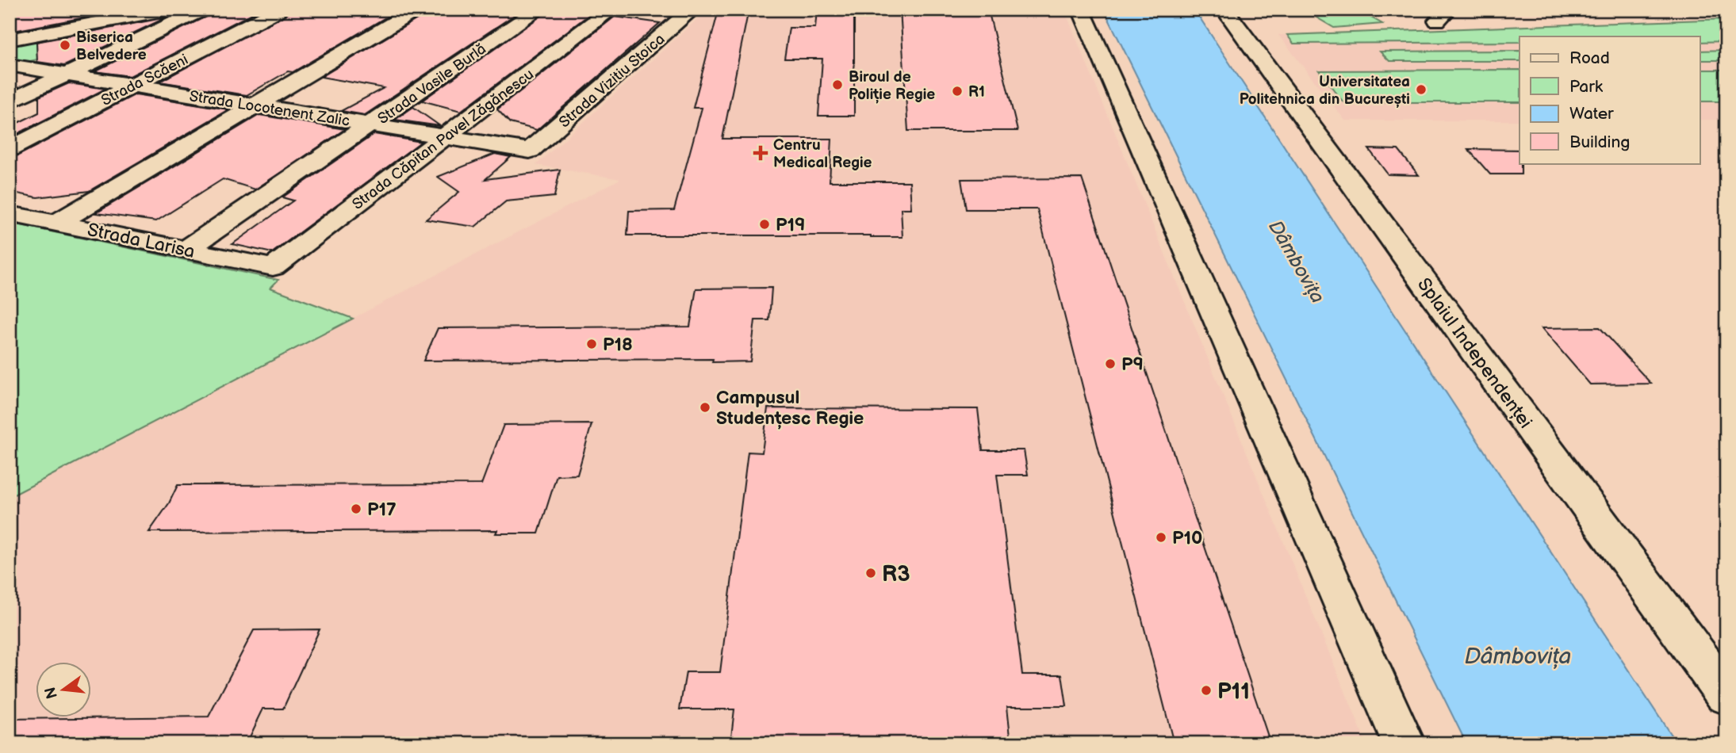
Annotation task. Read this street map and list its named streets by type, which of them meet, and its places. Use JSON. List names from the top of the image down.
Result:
{
  "streets": {
    "street": [
      "Strada Scăeni",
      "Strada Vizitiu Stoica",
      "Strada Vasile Burlă",
      "Strada Locotenent Zalic",
      "Strada Căpitan Pavel Zăgănescu",
      "Strada Larisa",
      "Splaiul Independenței"
    ]
  },
  "crossings": [
    ["Strada Scăeni", "Strada Locotenent Zalic"],
    ["Strada Vizitiu Stoica", "Strada Locotenent Zalic"],
    ["Strada Vasile Burlă", "Strada Locotenent Zalic"],
    ["Strada Vasile Burlă", "Strada Larisa"],
    ["Strada Locotenent Zalic", "Strada Căpitan Pavel Zăgănescu"],
    ["Strada Căpitan Pavel Zăgănescu", "Strada Larisa"]
  ],
  "water": ["Dâmbovița"],
  "places": {
    "other": [
      "Biserica Belvedere",
      "Biroul de Poliție Regie",
      "Universitatea Politehnica din București",
      "R1",
      "P19",
      "P18",
      "P9",
      "Campusul Studențesc Regie",
      "P17",
      "P10",
      "R3",
      "P11"
    ],
    "health": ["Centru Medical Regie"]
  },
  "legend": [
    "Road",
    "Park",
    "Water",
    "Building"
  ],
  "north": "left"
}
